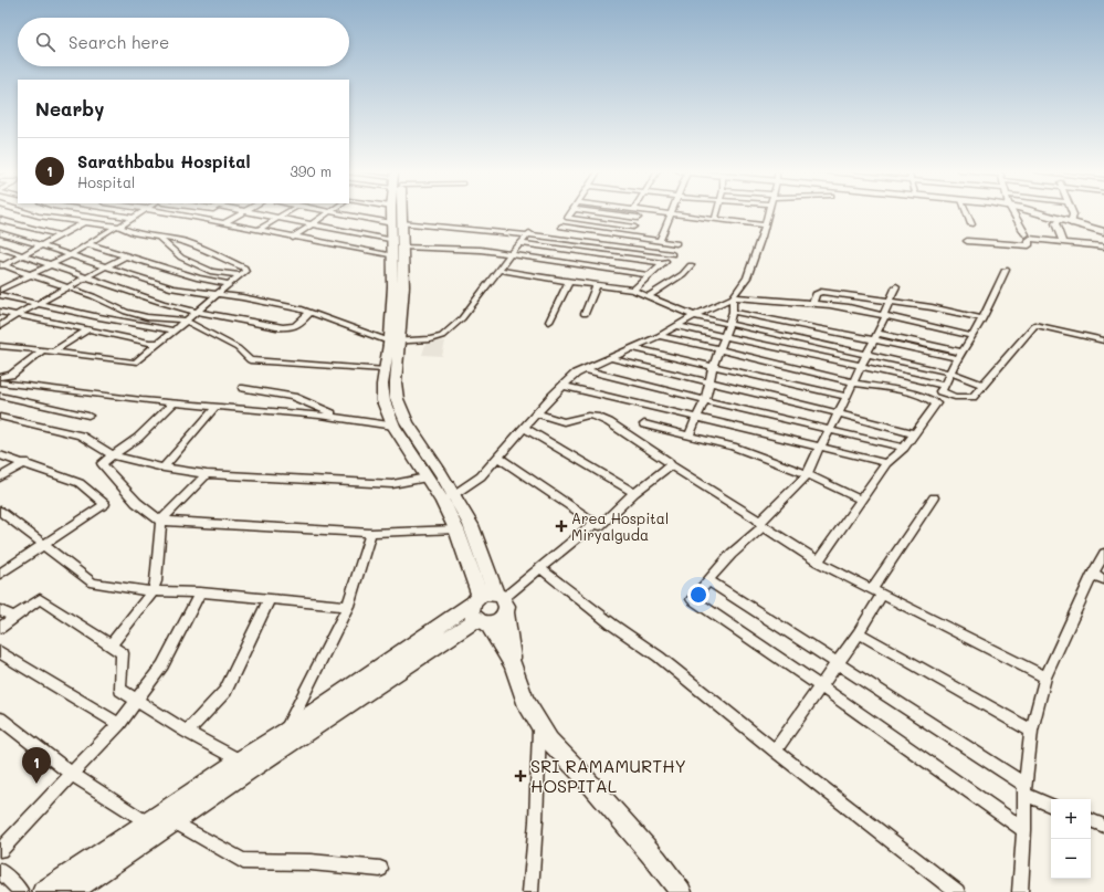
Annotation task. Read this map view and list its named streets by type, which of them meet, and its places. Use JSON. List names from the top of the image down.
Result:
{
  "places": {
    "health": ["Area Hospital Miryalguda", "SRI RAMAMURTHY HOSPITAL"]
  },
  "page": {
    "search": "Search here",
    "heading": "Nearby",
    "list": [
      {
        "mark": "1",
        "name": "Sarathbabu Hospital",
        "note": "Hospital",
        "value": "390 m"
      }
    ],
    "pins": "1",
    "map_buttons": ["+", "−"]
  }
}
